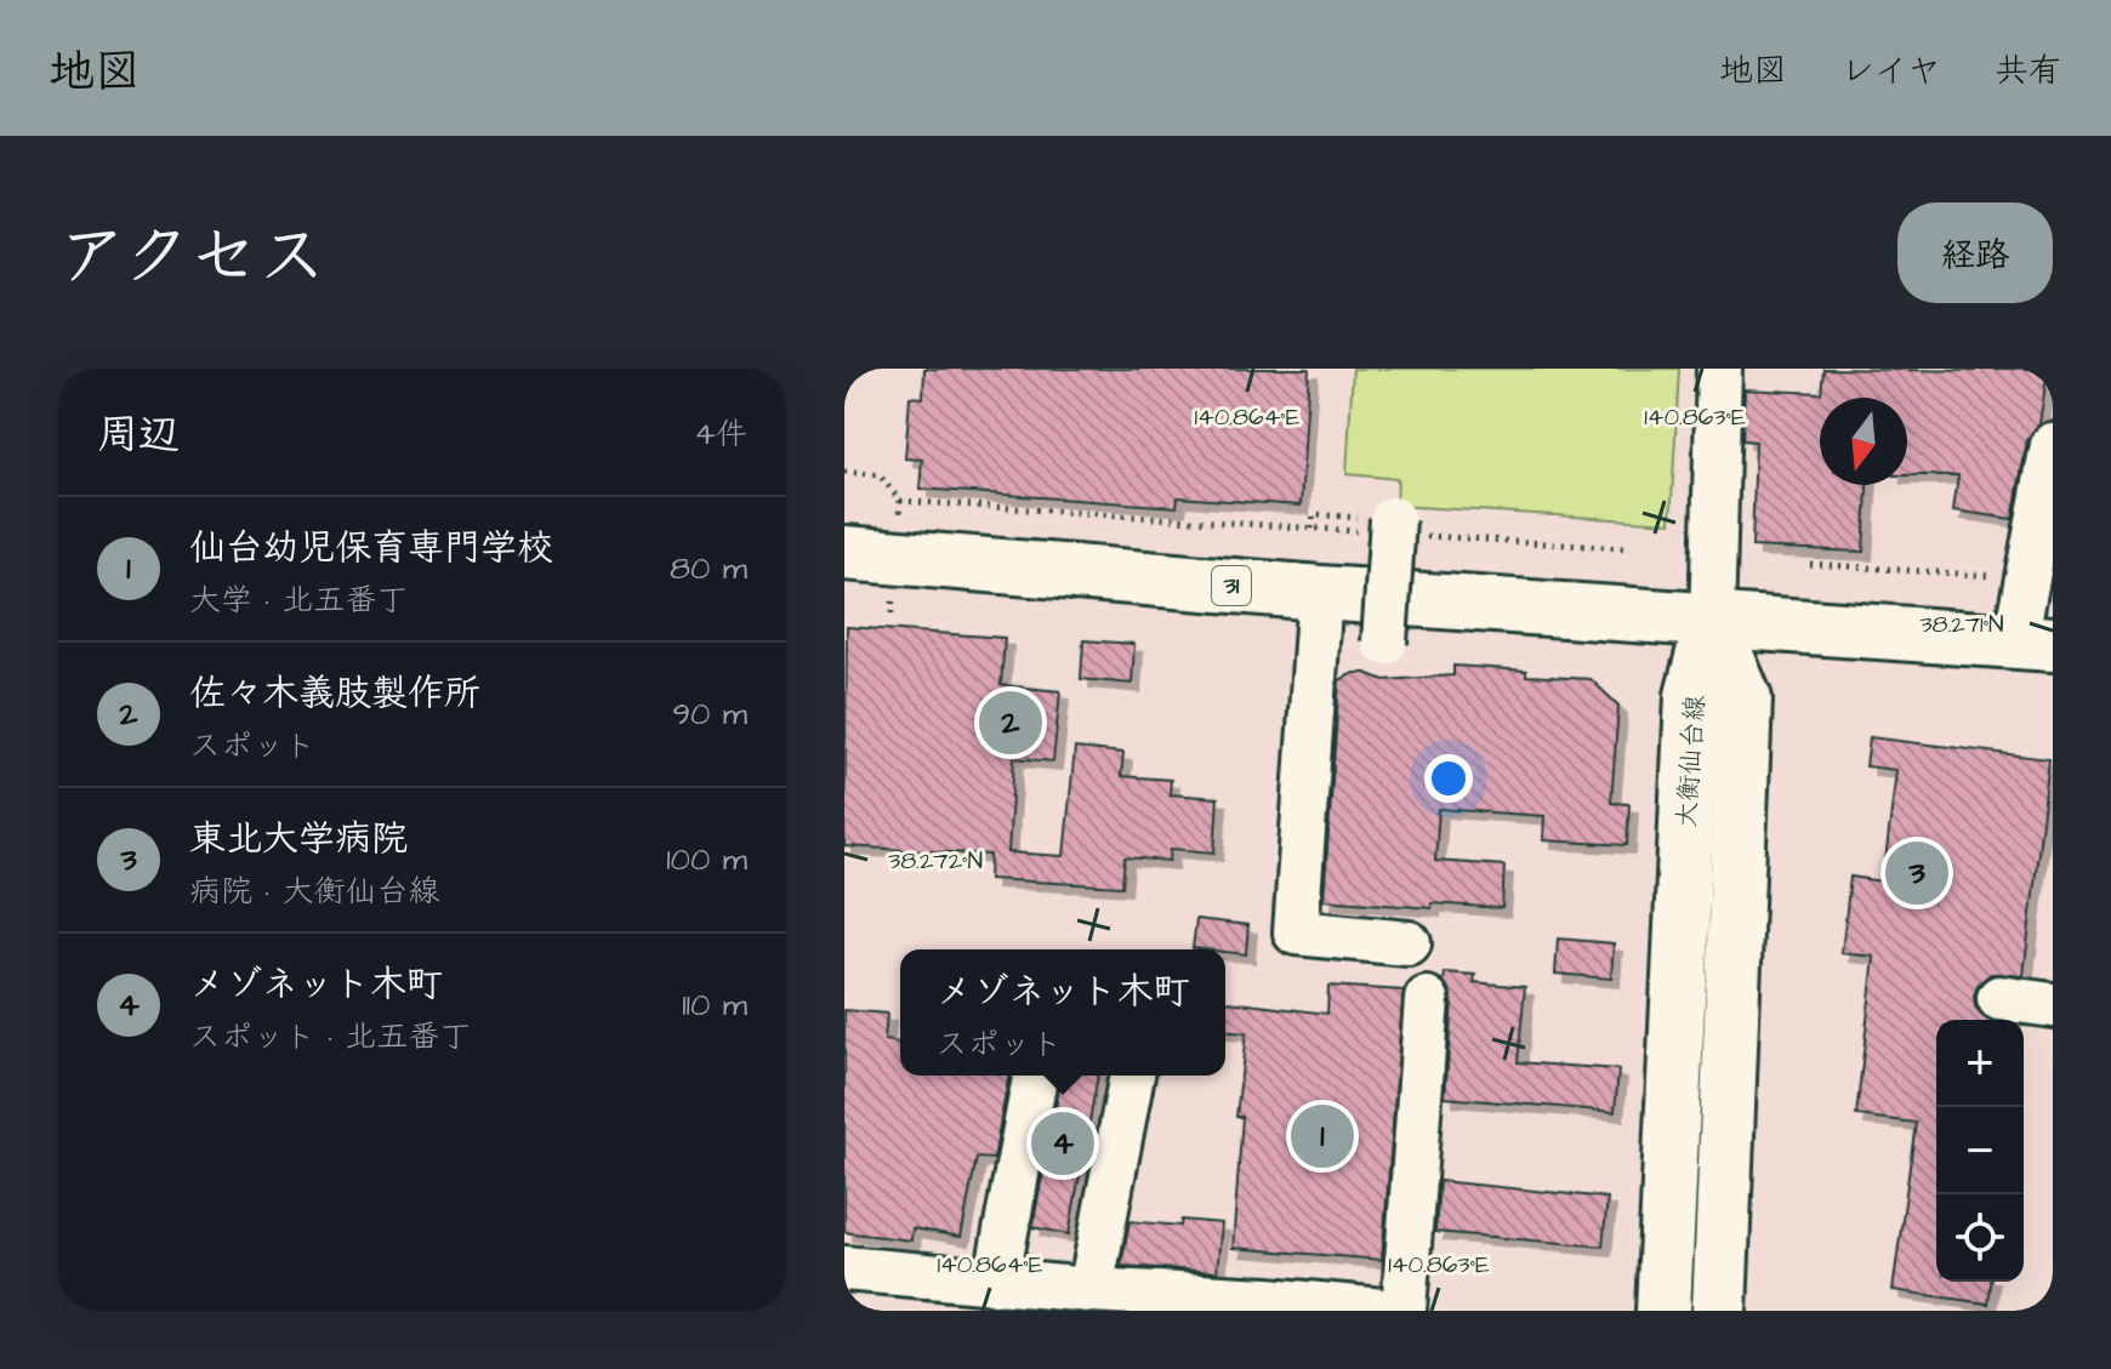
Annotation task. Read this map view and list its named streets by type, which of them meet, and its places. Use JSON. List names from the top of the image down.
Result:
{
  "streets": {
    "main road": ["31", "大衡仙台線"]
  },
  "crossings": [
    ["31", "大衡仙台線"]
  ],
  "north": "bottom",
  "page": {
    "header": "地図",
    "nav": ["地図", "レイヤ", "共有"],
    "title": "アクセス",
    "buttons": "経路",
    "heading": ["周辺", "4件"],
    "list": [
      {
        "mark": "1",
        "name": "仙台幼児保育専門学校",
        "note": "大学 · 北五番丁",
        "value": "80 m"
      },
      {
        "mark": "2",
        "name": "佐々木義肢製作所",
        "note": "スポット",
        "value": "90 m"
      },
      {
        "mark": "3",
        "name": "東北大学病院",
        "note": "病院 · 大衡仙台線",
        "value": "100 m"
      },
      {
        "mark": "4",
        "name": "メゾネット木町",
        "note": "スポット · 北五番丁",
        "value": "110 m"
      }
    ],
    "pins": [
      "2",
      "3",
      "1",
      "4"
    ],
    "popup": ["メゾネット木町", "スポット"],
    "map_buttons": ["+", "−"]
  },
  "coordinates": [
    "140.864°E",
    "140.863°E",
    "38.271°N",
    "38.272°N"
  ]
}
